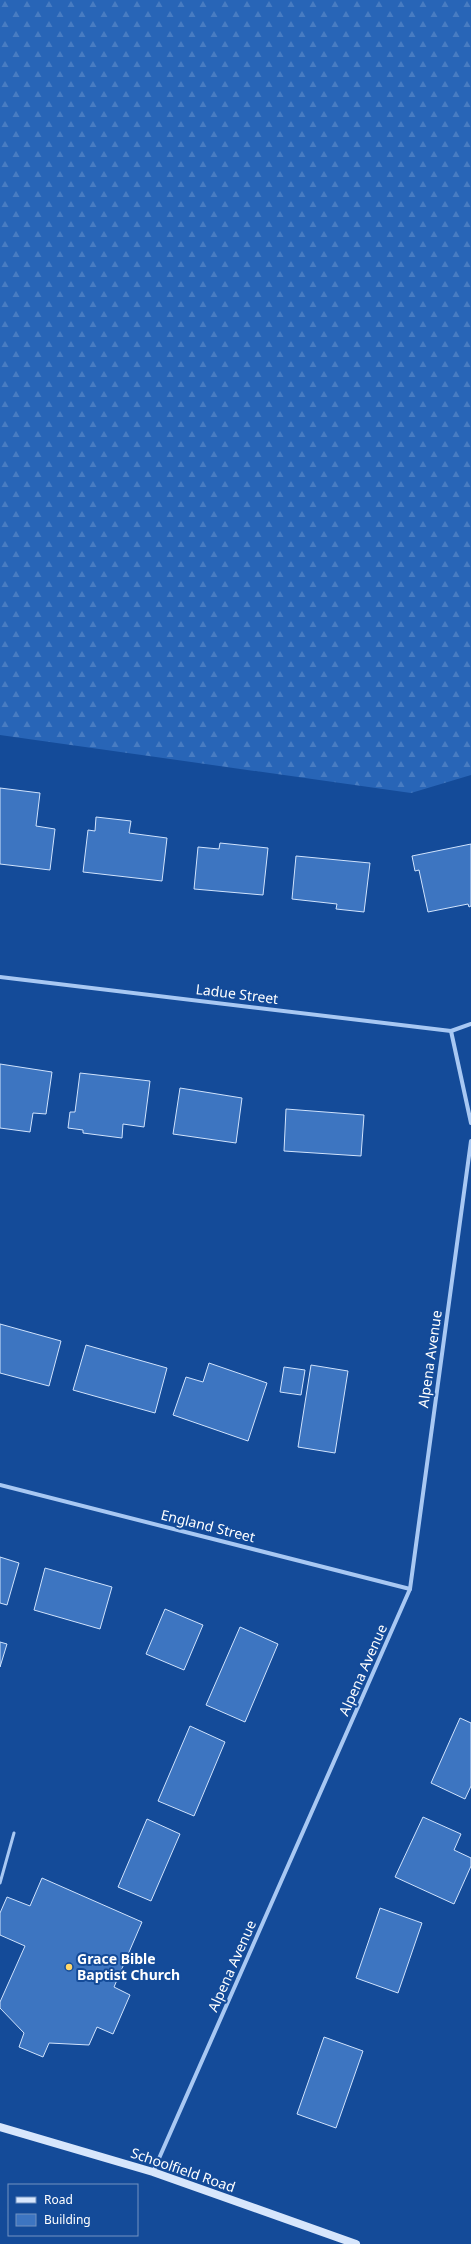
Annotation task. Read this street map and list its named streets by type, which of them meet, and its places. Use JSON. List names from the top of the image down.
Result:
{
  "streets": {
    "street": [
      "Ladue Street",
      "Alpena Avenue",
      "England Street",
      "Schoolfield Road"
    ]
  },
  "crossings": [
    ["Alpena Avenue", "England Street"],
    ["Alpena Avenue", "Schoolfield Road"]
  ],
  "places": ["Grace Bible Baptist Church"],
  "legend": ["Road", "Building"]
}
